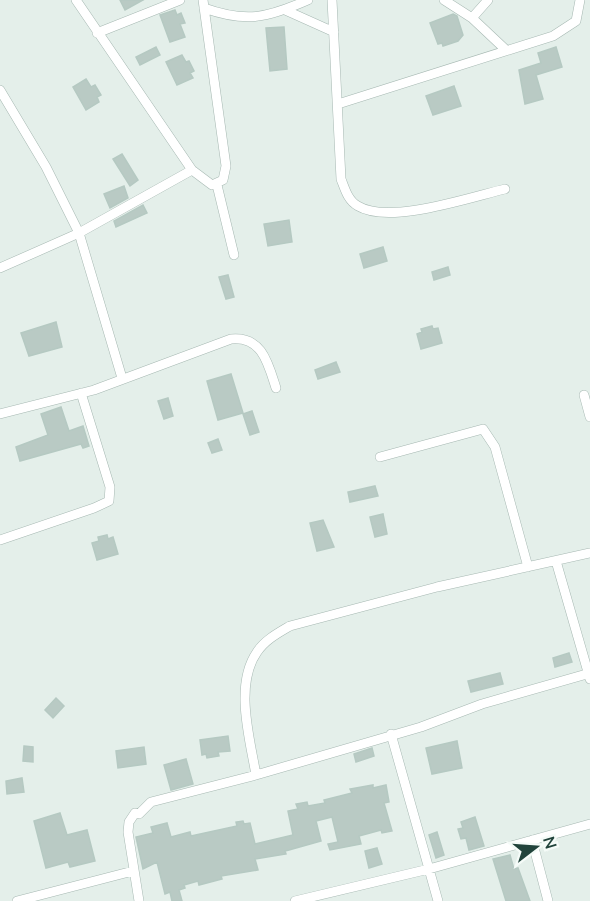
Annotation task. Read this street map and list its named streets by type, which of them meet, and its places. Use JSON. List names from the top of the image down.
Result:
{
  "north": "right"
}
